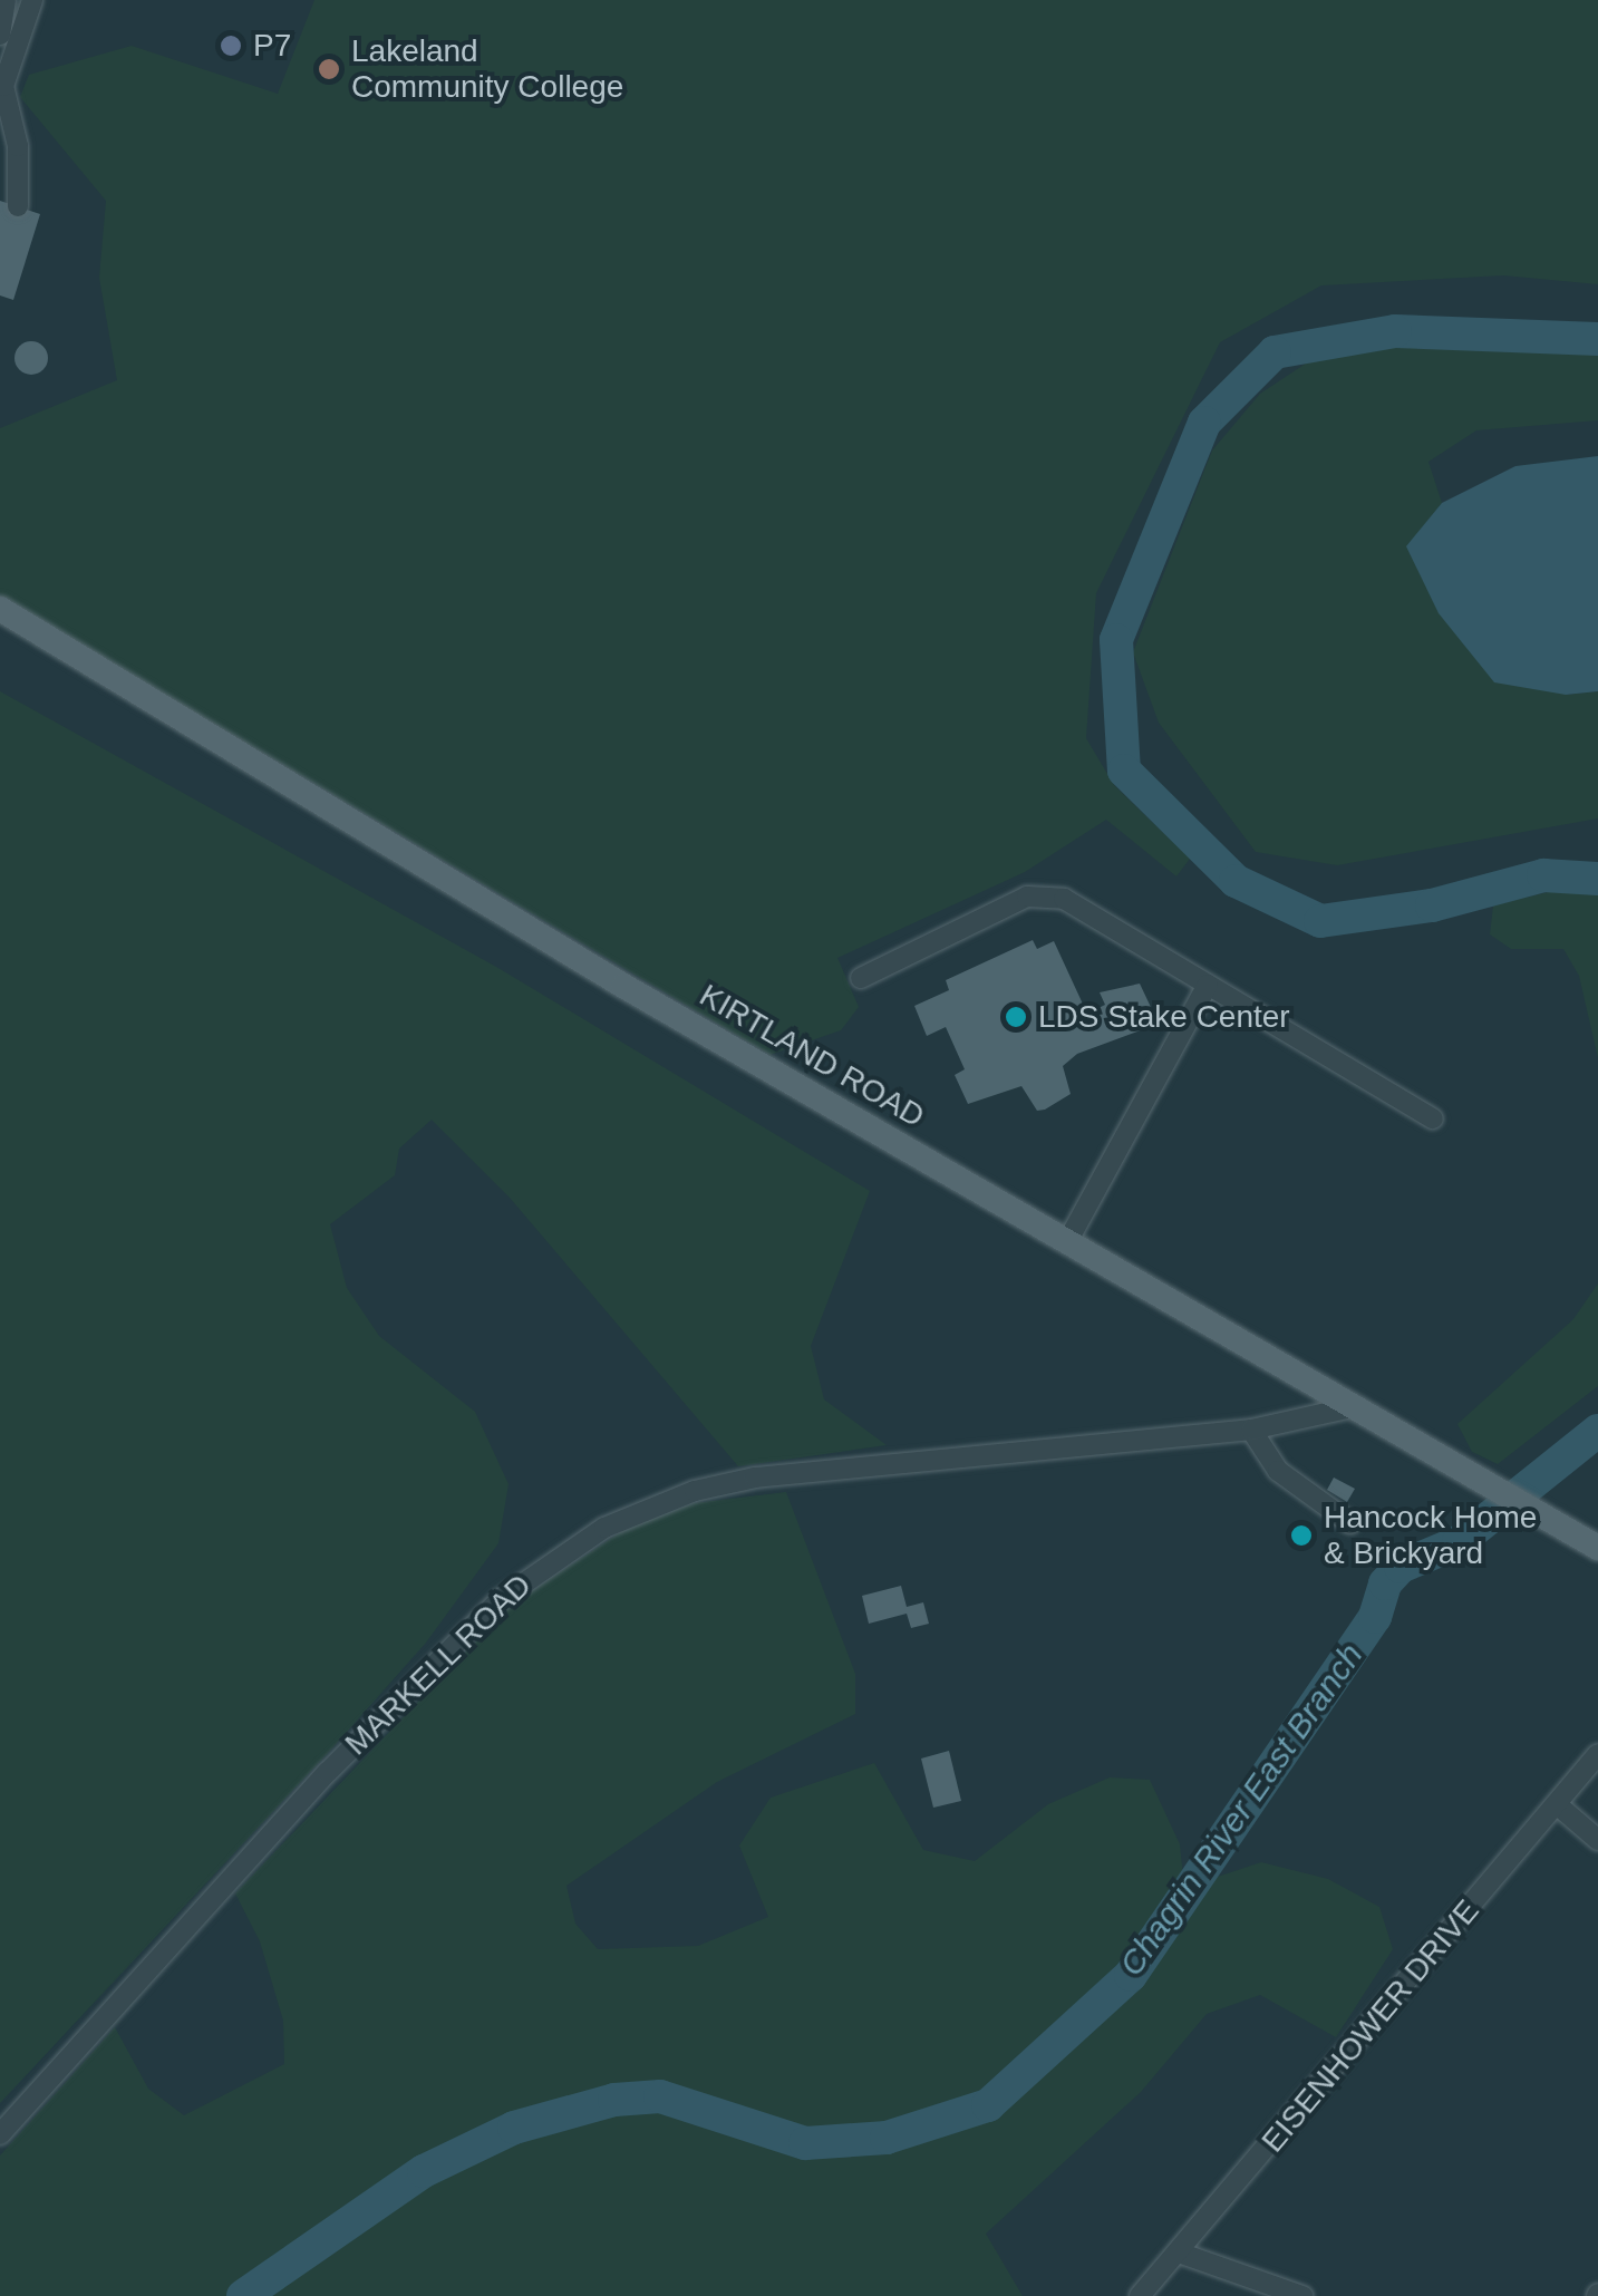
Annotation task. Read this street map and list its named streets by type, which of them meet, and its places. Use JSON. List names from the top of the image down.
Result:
{
  "streets": {
    "main road": ["KIRTLAND ROAD"],
    "street": ["MARKELL ROAD", "EISENHOWER DRIVE"]
  },
  "crossings": [
    ["KIRTLAND ROAD", "MARKELL ROAD"]
  ],
  "water": ["Chagrin River East Branch"],
  "places": [
    "P7",
    "Lakeland Community College",
    "LDS Stake Center",
    "Hancock Home & Brickyard"
  ]
}
